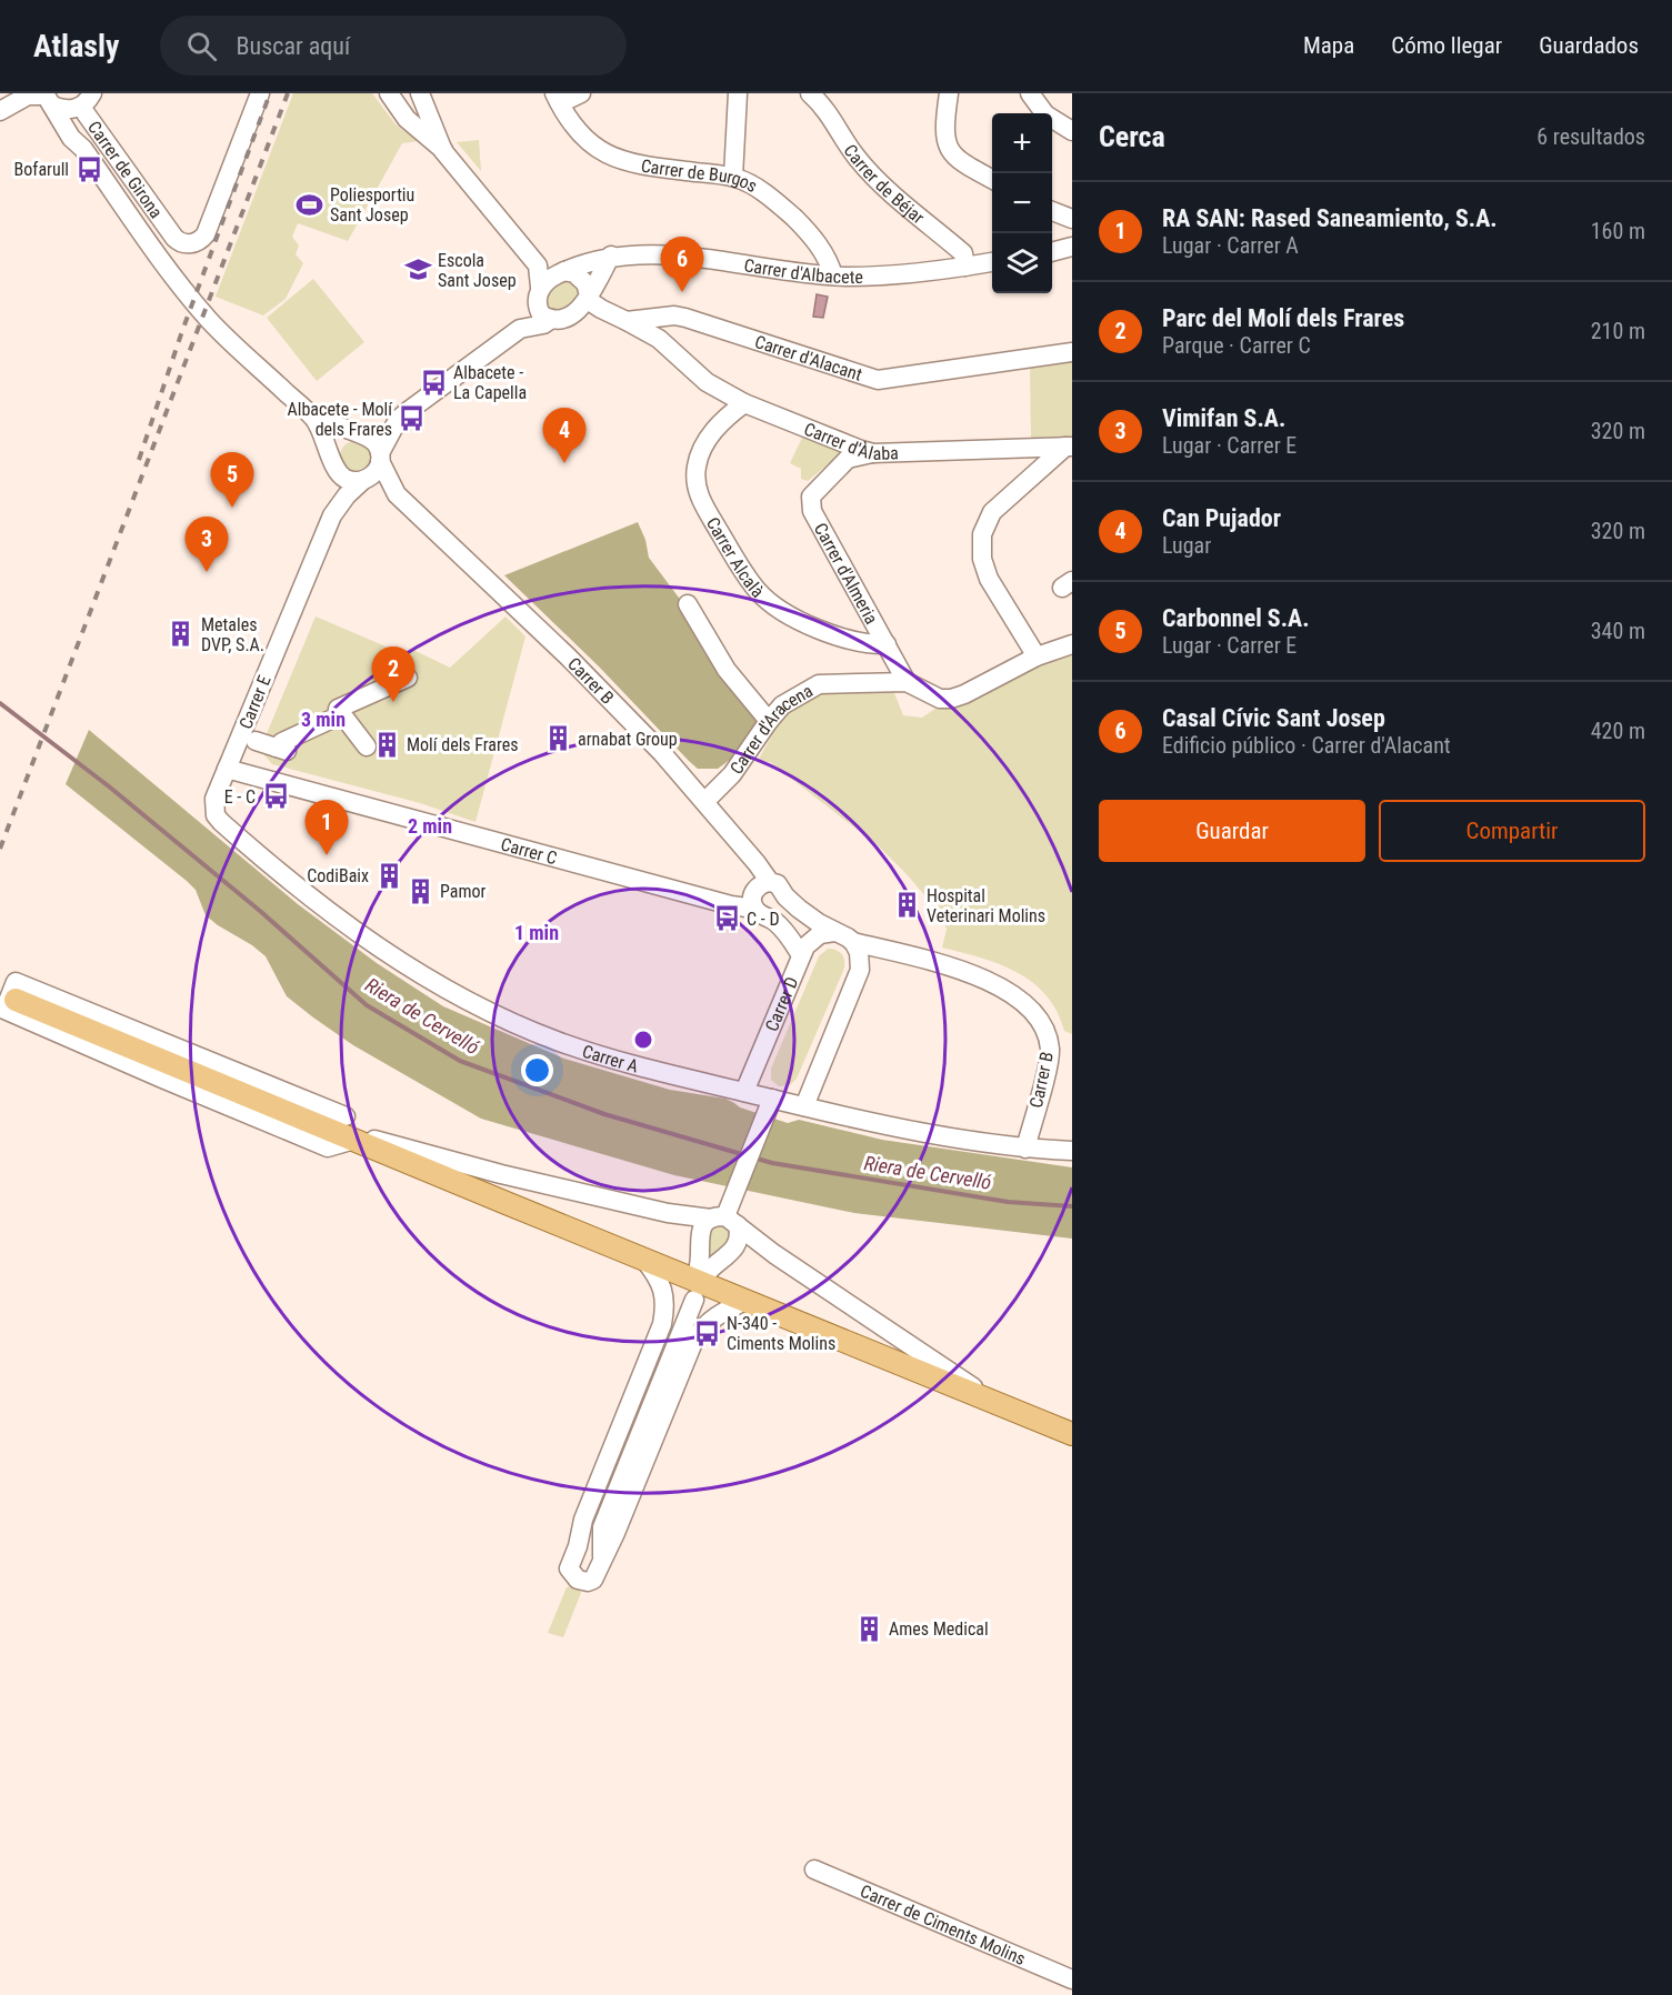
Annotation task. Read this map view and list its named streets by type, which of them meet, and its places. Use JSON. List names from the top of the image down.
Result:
{
  "streets": {
    "street": [
      "Carrer de Girona",
      "Carrer de Burgos",
      "Carrer de Béjar",
      "Carrer d'Albacete",
      "Carrer d'Alacant",
      "Carrer d'Àlaba",
      "Carrer Alcalà",
      "Carrer d'Almeria",
      "Carrer B",
      "Carrer E",
      "Carrer d'Aracena",
      "Carrer C",
      "Carrer D",
      "Carrer A",
      "Carrer de Ciments Molins"
    ]
  },
  "crossings": [
    ["Carrer de Burgos", "Carrer d'Albacete"],
    ["Carrer de Béjar", "Carrer d'Albacete"],
    ["Carrer d'Albacete", "Carrer d'Alacant"],
    ["Carrer d'Albacete", "Carrer d'Àlaba"],
    ["Carrer d'Albacete", "Carrer B"],
    ["Carrer d'Albacete", "Carrer E"],
    ["Carrer d'Alacant", "Carrer d'Àlaba"],
    ["Carrer d'Àlaba", "Carrer Alcalà"],
    ["Carrer d'Àlaba", "Carrer d'Almeria"],
    ["Carrer Alcalà", "Carrer d'Almeria"],
    ["Carrer d'Almeria", "Carrer d'Aracena"],
    ["Carrer B", "Carrer E"],
    ["Carrer B", "Carrer d'Aracena"],
    ["Carrer B", "Carrer C"],
    ["Carrer B", "Carrer D"],
    ["Carrer B", "Carrer A"],
    ["Carrer E", "Carrer C"],
    ["Carrer E", "Carrer A"],
    ["Carrer D", "Carrer A"]
  ],
  "water": ["Riera de Cervelló"],
  "places": {
    "bus stop": [
      "Bofarull",
      "Albacete - La Capella",
      "Albacete - Molí dels Frares",
      "E - C",
      "C - D",
      "N-340 - Ciments Molins"
    ],
    "sports": ["Poliesportiu Sant Josep"],
    "school or university": ["Escola Sant Josep"],
    "building": [
      "Metales DVP, S.A.",
      "arnabat Group",
      "Molí dels Frares",
      "CodiBaix",
      "Pamor",
      "Hospital Veterinari Molins",
      "Ames Medical"
    ]
  },
  "page": {
    "header": "Atlasly",
    "search": "Buscar aquí",
    "nav": ["Mapa", "Cómo llegar", "Guardados"],
    "heading": ["Cerca", "6 resultados"],
    "map_buttons": ["+", "−"],
    "list": [
      {
        "mark": "1",
        "name": "RA SAN: Rased Saneamiento, S.A.",
        "note": "Lugar · Carrer A",
        "value": "160 m"
      },
      {
        "mark": "2",
        "name": "Parc del Molí dels Frares",
        "note": "Parque · Carrer C",
        "value": "210 m"
      },
      {
        "mark": "3",
        "name": "Vimifan S.A.",
        "note": "Lugar · Carrer E",
        "value": "320 m"
      },
      {
        "mark": "4",
        "name": "Can Pujador",
        "note": "Lugar",
        "value": "320 m"
      },
      {
        "mark": "5",
        "name": "Carbonnel S.A.",
        "note": "Lugar · Carrer E",
        "value": "340 m"
      },
      {
        "mark": "6",
        "name": "Casal Cívic Sant Josep",
        "note": "Edificio público · Carrer d'Alacant",
        "value": "420 m"
      }
    ],
    "pins": [
      "6",
      "4",
      "5",
      "3",
      "2",
      "1"
    ],
    "buttons": ["Guardar", "Compartir"]
  },
  "rings": ["3 min", "2 min", "1 min"]
}
